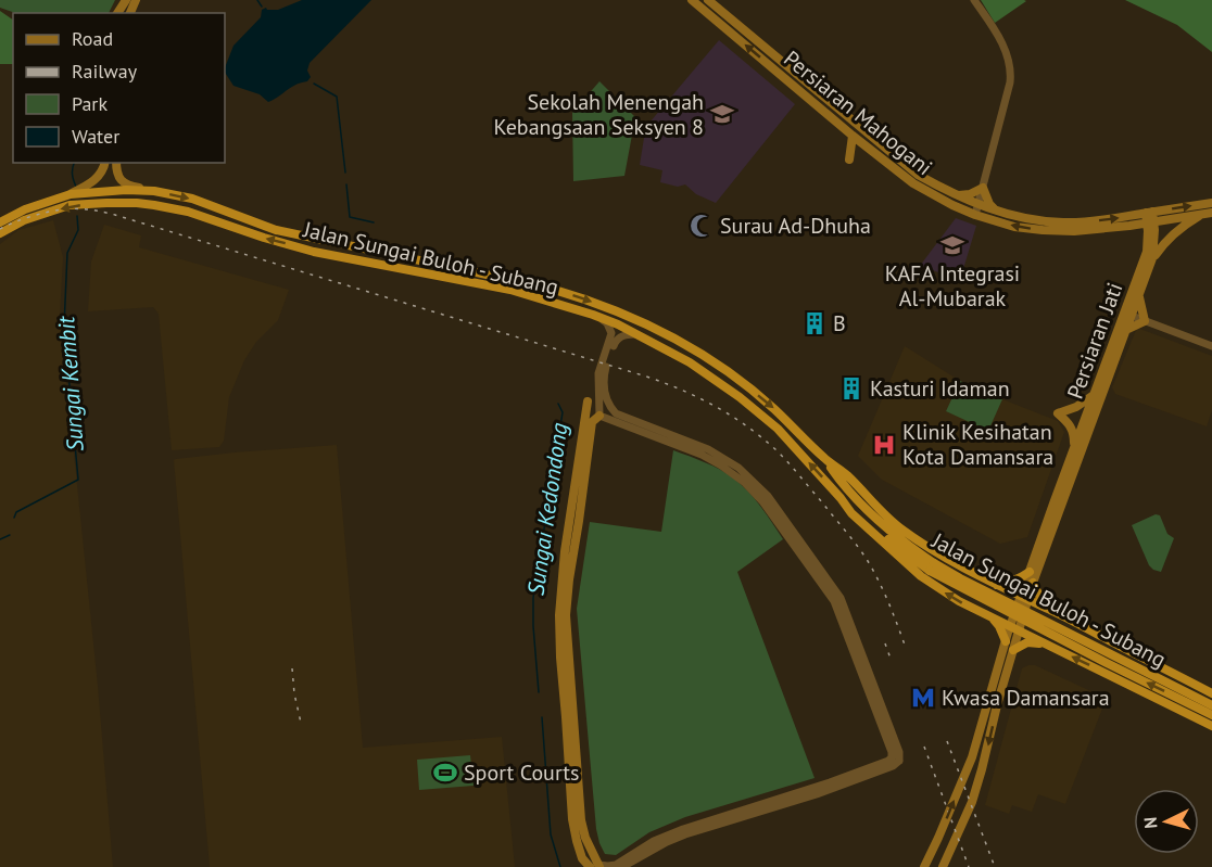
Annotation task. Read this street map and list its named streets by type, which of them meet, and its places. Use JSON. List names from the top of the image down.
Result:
{
  "streets": {
    "highway": ["Jalan Sungai Buloh - Subang"],
    "main road": ["Persiaran Mahogani", "Persiaran Jati"]
  },
  "crossings": [
    ["Persiaran Mahogani", "Persiaran Jati"],
    ["Jalan Sungai Buloh - Subang", "Persiaran Jati"]
  ],
  "water": ["Sungai Kembit", "Sungai Kedondong"],
  "places": {
    "school or university": ["Sekolah Menengah Kebangsaan Seksyen 8", "KAFA Integrasi Al-Mubarak"],
    "mosque": ["Surau Ad-Dhuha"],
    "building": ["B", "Kasturi Idaman"],
    "hospital": ["Klinik Kesihatan Kota Damansara"],
    "metro station": ["Kwasa Damansara"],
    "sports": ["Sport Courts"]
  },
  "legend": [
    "Road",
    "Railway",
    "Park",
    "Water"
  ],
  "north": "left"
}
